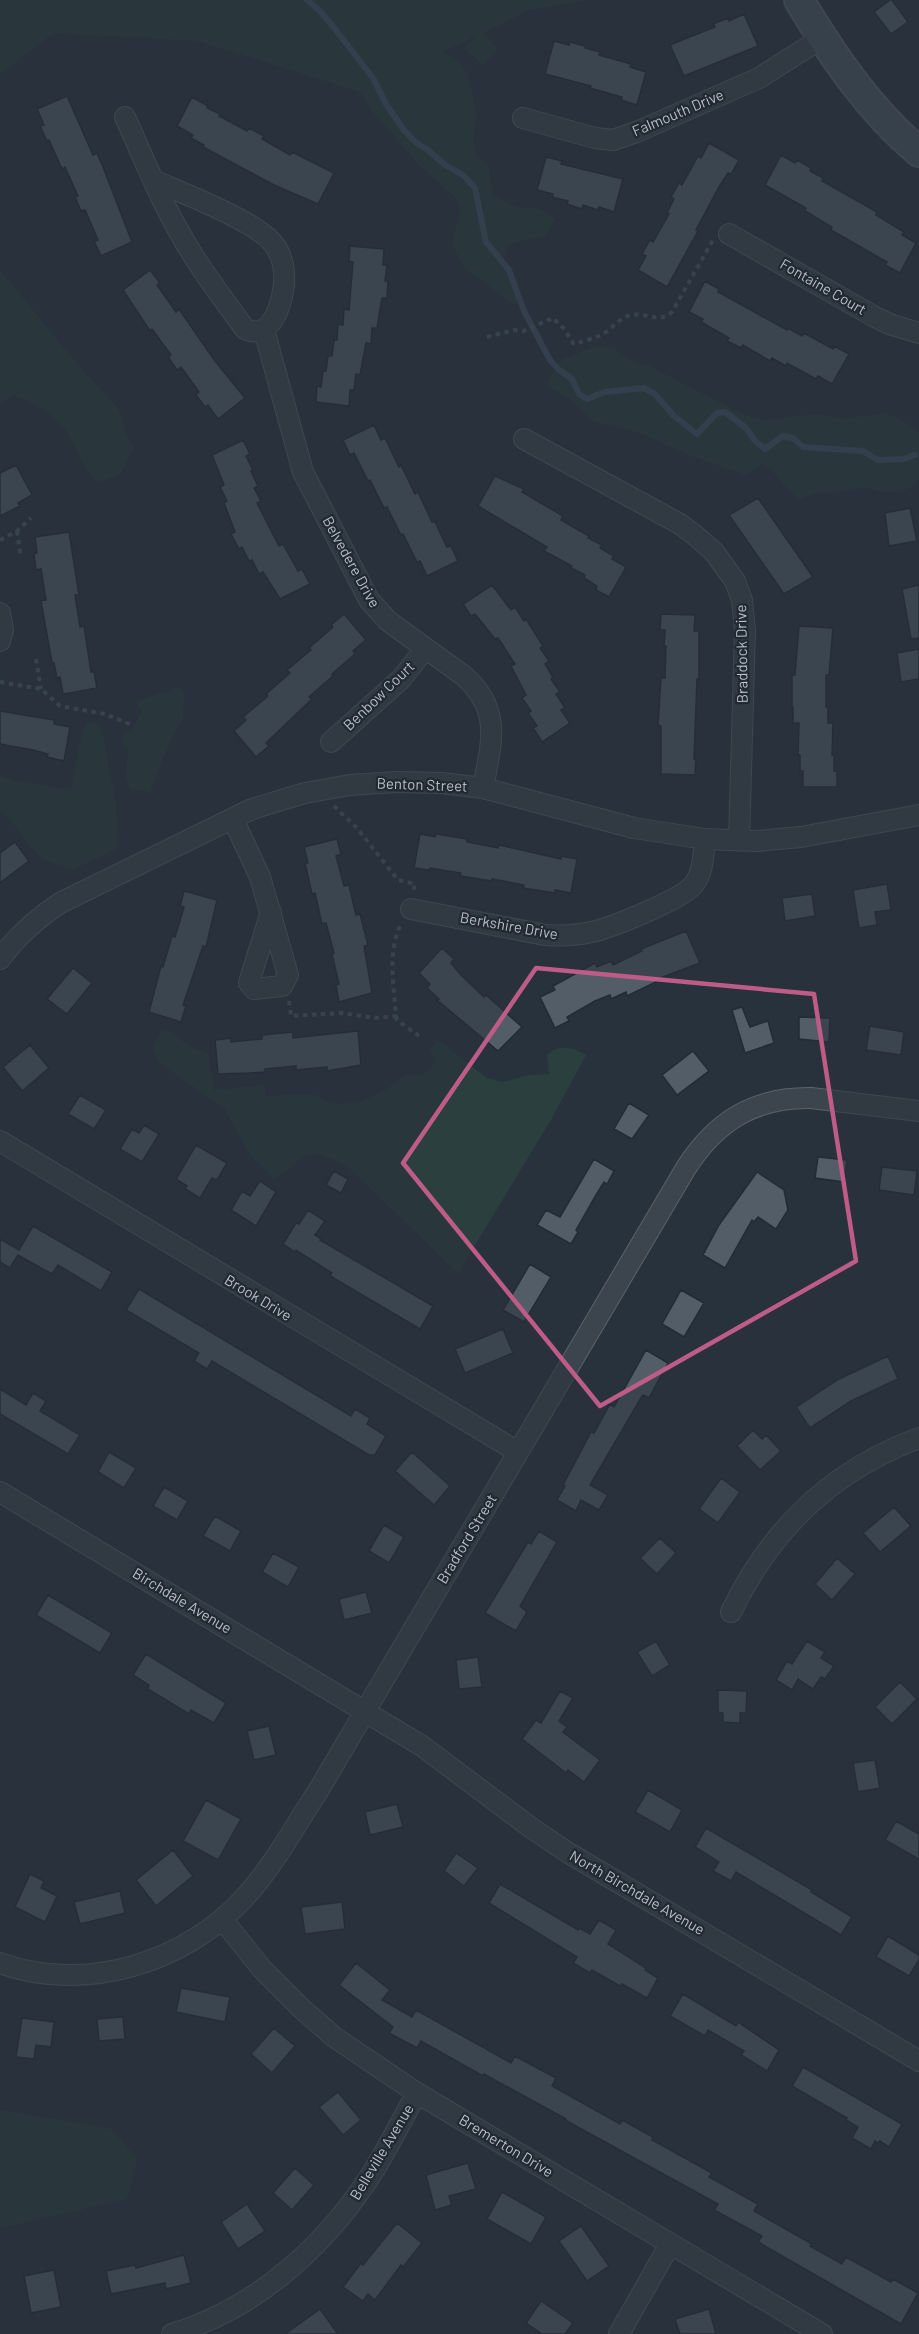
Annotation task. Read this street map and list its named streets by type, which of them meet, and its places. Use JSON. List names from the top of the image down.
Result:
{
  "streets": {
    "street": [
      "Falmouth Drive",
      "Fontaine Court",
      "Belvedere Drive",
      "Braddock Drive",
      "Benbow Court",
      "Benton Street",
      "Berkshire Drive",
      "Brook Drive",
      "Bradford Street",
      "Birchdale Avenue",
      "North Birchdale Avenue",
      "Bremerton Drive",
      "Belleville Avenue"
    ]
  },
  "crossings": [
    ["Belvedere Drive", "Benbow Court"],
    ["Belvedere Drive", "Benton Street"],
    ["Braddock Drive", "Benton Street"],
    ["Benton Street", "Berkshire Drive"],
    ["Brook Drive", "Bradford Street"],
    ["Bradford Street", "Birchdale Avenue"],
    ["Bradford Street", "North Birchdale Avenue"],
    ["Bradford Street", "Bremerton Drive"],
    ["Birchdale Avenue", "North Birchdale Avenue"],
    ["Bremerton Drive", "Belleville Avenue"]
  ]
}
